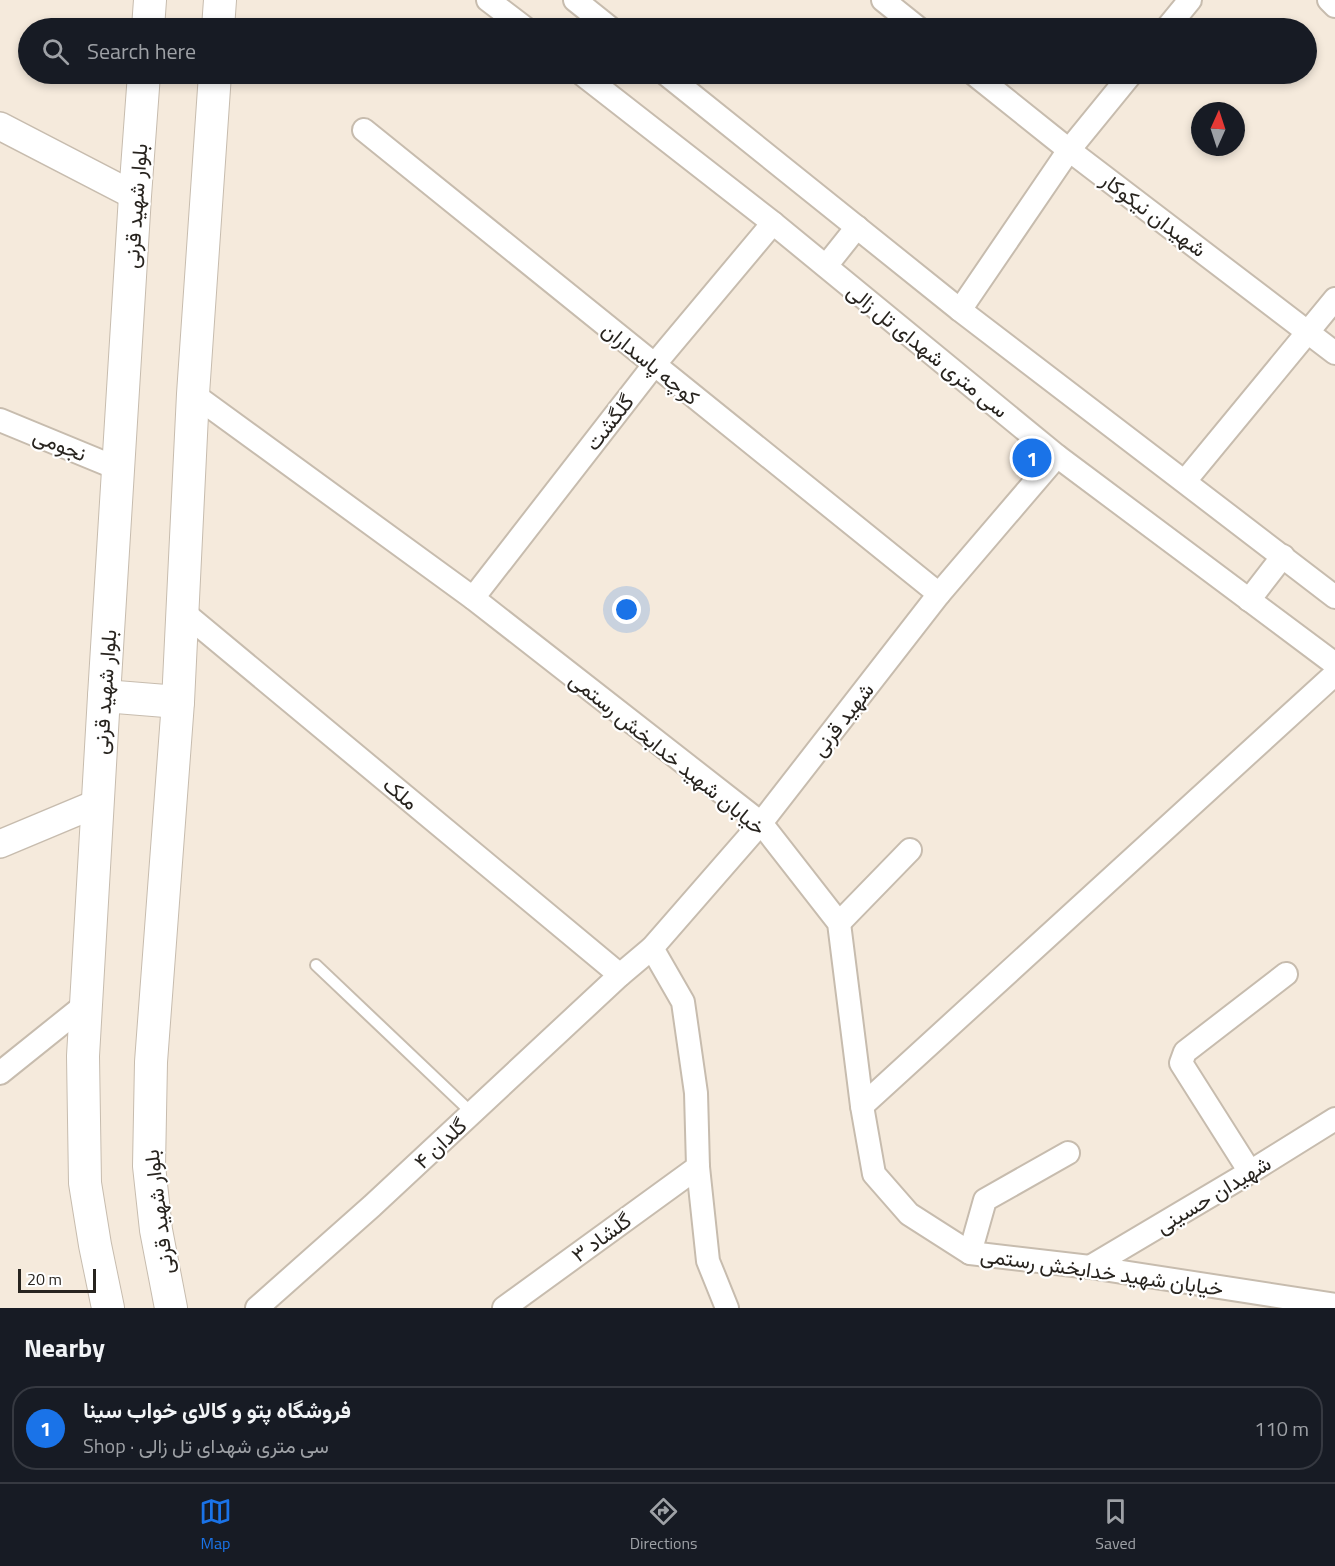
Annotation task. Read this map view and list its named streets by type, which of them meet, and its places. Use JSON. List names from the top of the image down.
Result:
{
  "streets": {
    "main road": ["بلوار شهید قرنی"],
    "street": [
      "شهیدان نیکوکار",
      "سی متری شهدای تل زالی",
      "کوچه پاسداران",
      "گلگشت",
      "نجومی",
      "شهید قرنی",
      "خیابان شهید خدابخش رستمی",
      "ملک",
      "گلدان ۴",
      "شهیدان حسینی",
      "گلشاد ۳"
    ]
  },
  "crossings": [
    ["بلوار شهید قرنی", "نجومی"],
    ["بلوار شهید قرنی", "خیابان شهید خدابخش رستمی"],
    ["بلوار شهید قرنی", "ملک"],
    ["سی متری شهدای تل زالی", "گلگشت"],
    ["سی متری شهدای تل زالی", "شهید قرنی"],
    ["کوچه پاسداران", "گلگشت"],
    ["کوچه پاسداران", "شهید قرنی"],
    ["گلگشت", "خیابان شهید خدابخش رستمی"],
    ["شهید قرنی", "خیابان شهید خدابخش رستمی"],
    ["شهید قرنی", "ملک"],
    ["شهید قرنی", "گلدان ۴"],
    ["خیابان شهید خدابخش رستمی", "شهیدان حسینی"],
    ["ملک", "گلدان ۴"]
  ],
  "scale_bar": "20 m",
  "north": "top",
  "page": {
    "search": "Search here",
    "pins": "1",
    "scale": "20 m",
    "heading": "Nearby",
    "list": [
      {
        "mark": "1",
        "name": "فروشگاه پتو و کالای خواب سینا",
        "note": "Shop · سی متری شهدای تل زالی",
        "value": "110 m"
      }
    ],
    "nav": ["Map", "Directions", "Saved"]
  }
}
